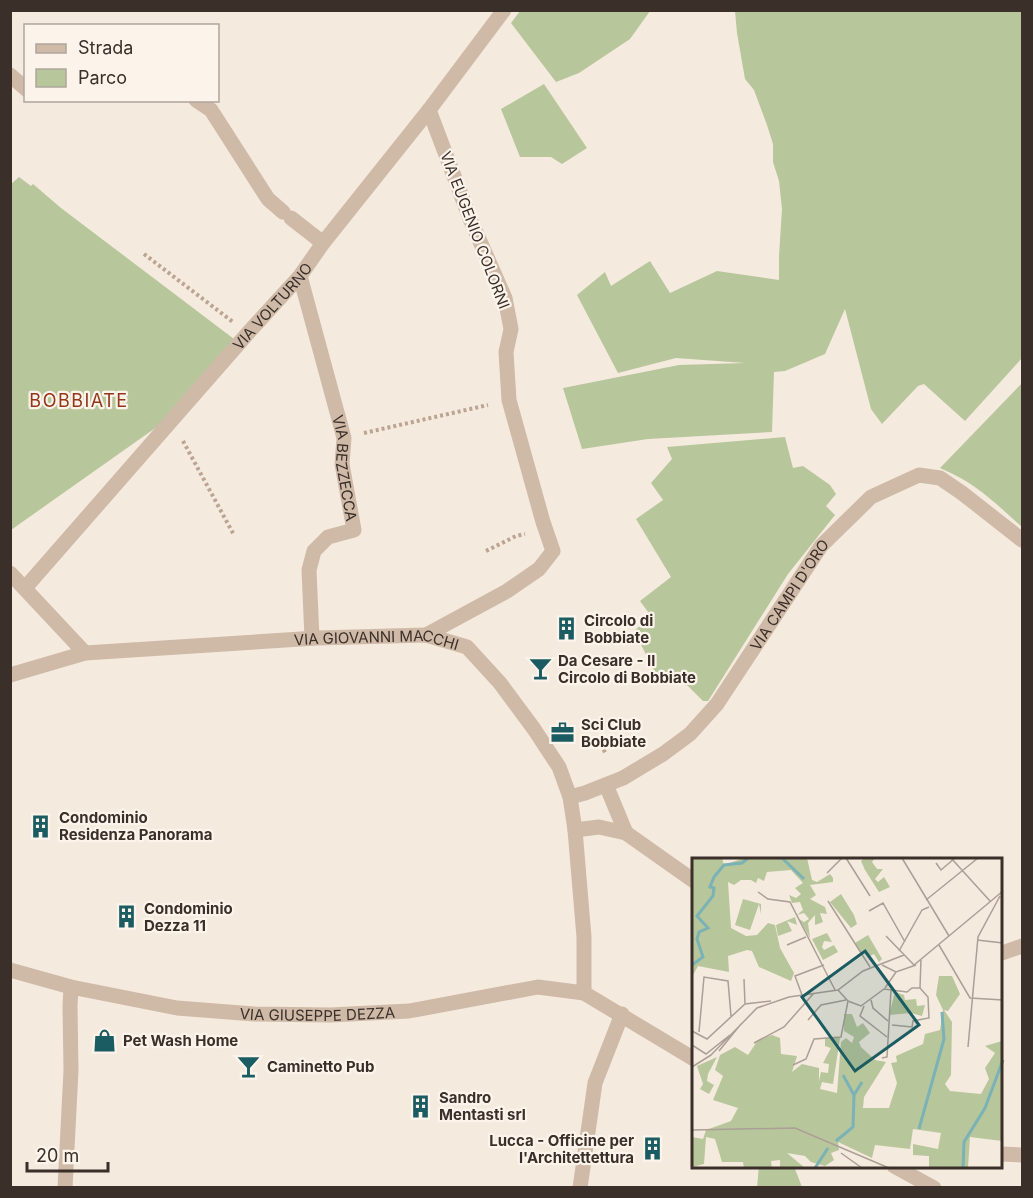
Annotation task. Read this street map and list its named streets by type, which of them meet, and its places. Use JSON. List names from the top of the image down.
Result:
{
  "streets": {
    "street": [
      "VIA EUGENIO COLORNI",
      "VIA VOLTURNO",
      "VIA BEZZECCA",
      "VIA CAMPI D'ORO",
      "VIA GIOVANNI MACCHI",
      "VIA GIUSEPPE DEZZA"
    ]
  },
  "crossings": [
    ["VIA EUGENIO COLORNI", "VIA VOLTURNO"],
    ["VIA EUGENIO COLORNI", "VIA GIOVANNI MACCHI"],
    ["VIA VOLTURNO", "VIA BEZZECCA"],
    ["VIA BEZZECCA", "VIA GIOVANNI MACCHI"],
    ["VIA CAMPI D'ORO", "VIA GIOVANNI MACCHI"],
    ["VIA GIOVANNI MACCHI", "VIA GIUSEPPE DEZZA"]
  ],
  "districts": ["BOBBIATE"],
  "places": {
    "building": [
      "Circolo di Bobbiate",
      "Condominio Residenza Panorama",
      "Condominio Dezza 11",
      "Sandro Mentasti srl",
      "Lucca - Officine per l'Architettettura"
    ],
    "bar": ["Da Cesare - Il Circolo di Bobbiate", "Caminetto Pub"],
    "office": ["Sci Club Bobbiate"],
    "shop": ["Pet Wash Home"]
  },
  "legend": ["Strada", "Parco"],
  "scale_bar": "20 m"
}
